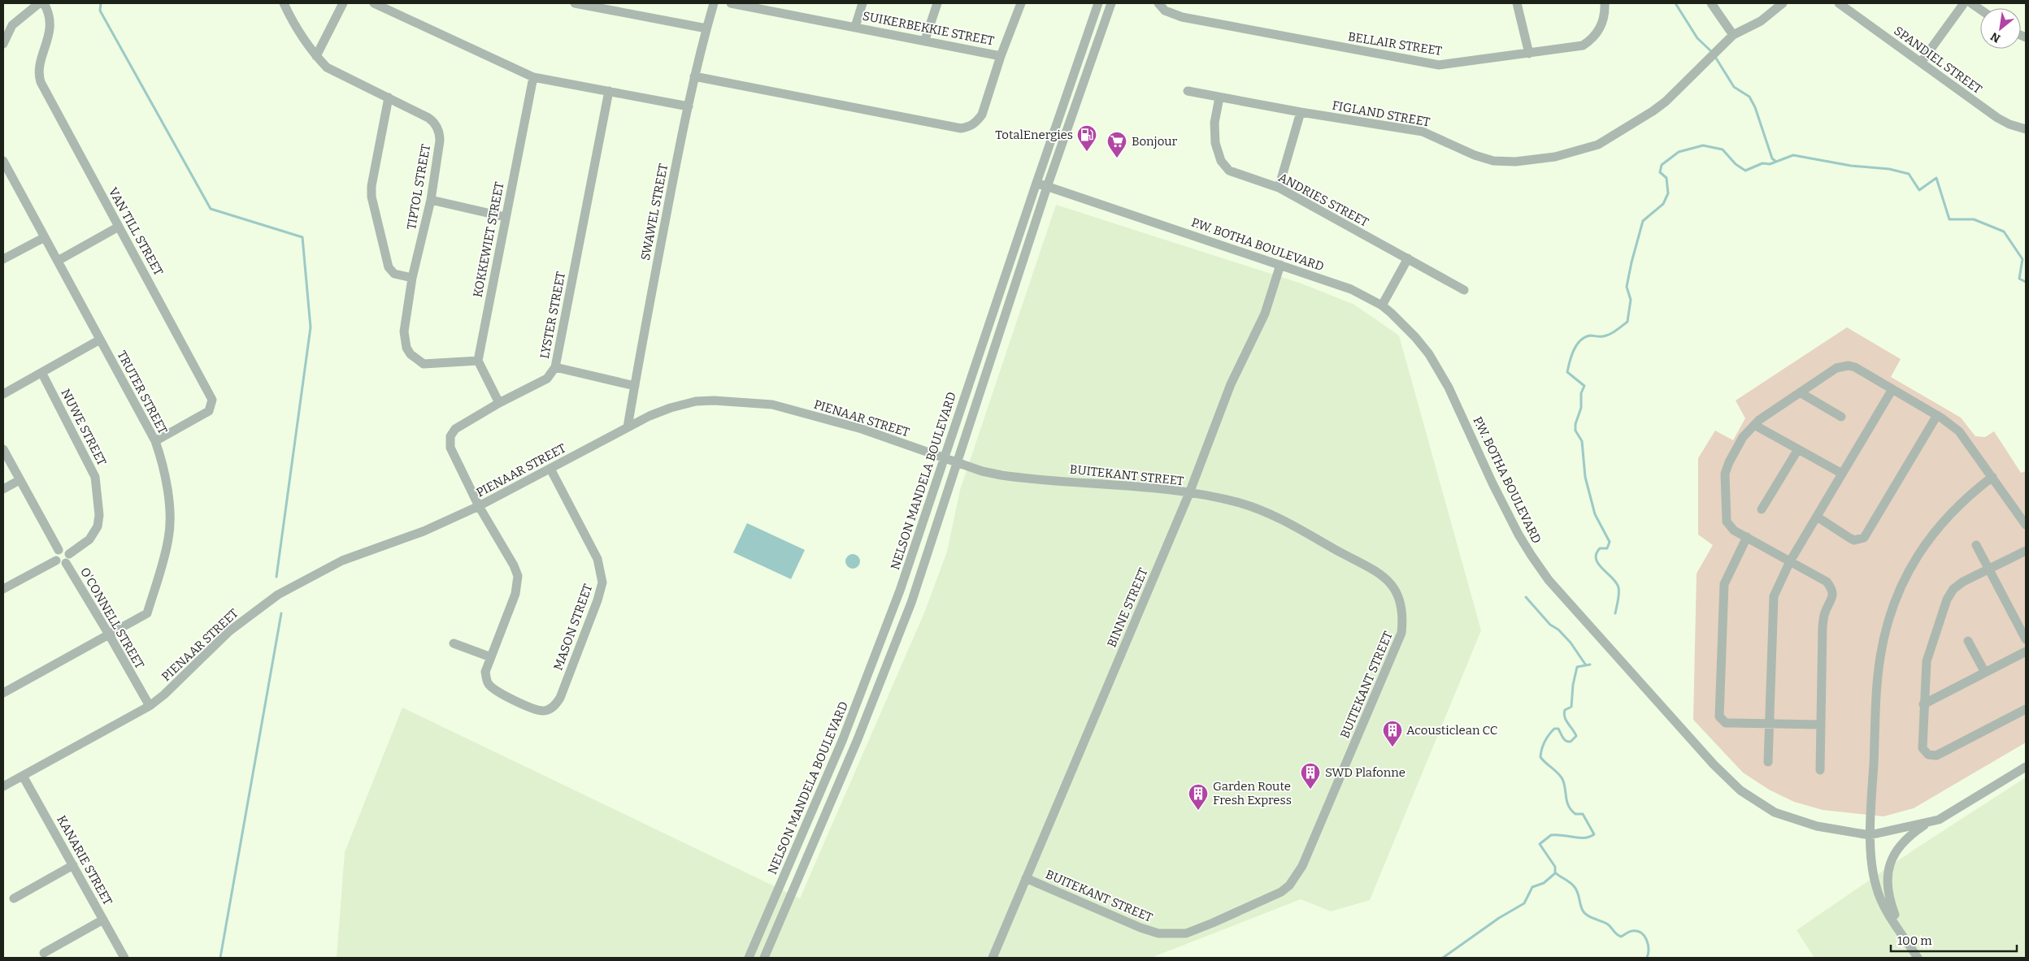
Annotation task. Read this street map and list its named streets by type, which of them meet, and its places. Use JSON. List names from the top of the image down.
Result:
{
  "streets": {
    "street": [
      "SUIKERBEKKIE STREET",
      "BELLAIR STREET",
      "SPANDIEL STREET",
      "FIGLAND STREET",
      "TIPTOL STREET",
      "ANDRIES STREET",
      "SWAWEL STREET",
      "VAN TILL STREET",
      "KOKKEWIET STREET",
      "P.W. BOTHA BOULEVARD",
      "LYSTER STREET",
      "TRUTER STREET",
      "PIENAAR STREET",
      "NUWE STREET",
      "BUITEKANT STREET",
      "NELSON MANDELA BOULEVARD",
      "BINNE STREET",
      "O'CONNELL STREET",
      "MASON STREET",
      "KANARIE STREET"
    ]
  },
  "crossings": [
    ["FIGLAND STREET", "ANDRIES STREET"],
    ["TIPTOL STREET", "KOKKEWIET STREET"],
    ["SWAWEL STREET", "PIENAAR STREET"],
    ["VAN TILL STREET", "TRUTER STREET"],
    ["P.W. BOTHA BOULEVARD", "NELSON MANDELA BOULEVARD"],
    ["P.W. BOTHA BOULEVARD", "BINNE STREET"],
    ["LYSTER STREET", "PIENAAR STREET"],
    ["TRUTER STREET", "O'CONNELL STREET"],
    ["PIENAAR STREET", "BUITEKANT STREET"],
    ["PIENAAR STREET", "NELSON MANDELA BOULEVARD"],
    ["PIENAAR STREET", "O'CONNELL STREET"],
    ["PIENAAR STREET", "MASON STREET"],
    ["PIENAAR STREET", "KANARIE STREET"],
    ["NUWE STREET", "O'CONNELL STREET"],
    ["BUITEKANT STREET", "NELSON MANDELA BOULEVARD"],
    ["BUITEKANT STREET", "BINNE STREET"]
  ],
  "places": {
    "fuel station": ["TotalEnergies"],
    "supermarket": ["Bonjour"],
    "building": ["Acousticlean CC", "SWD Plafonne", "Garden Route Fresh Express"]
  },
  "scale_bar": "100 m",
  "north": "bottom left"
}
